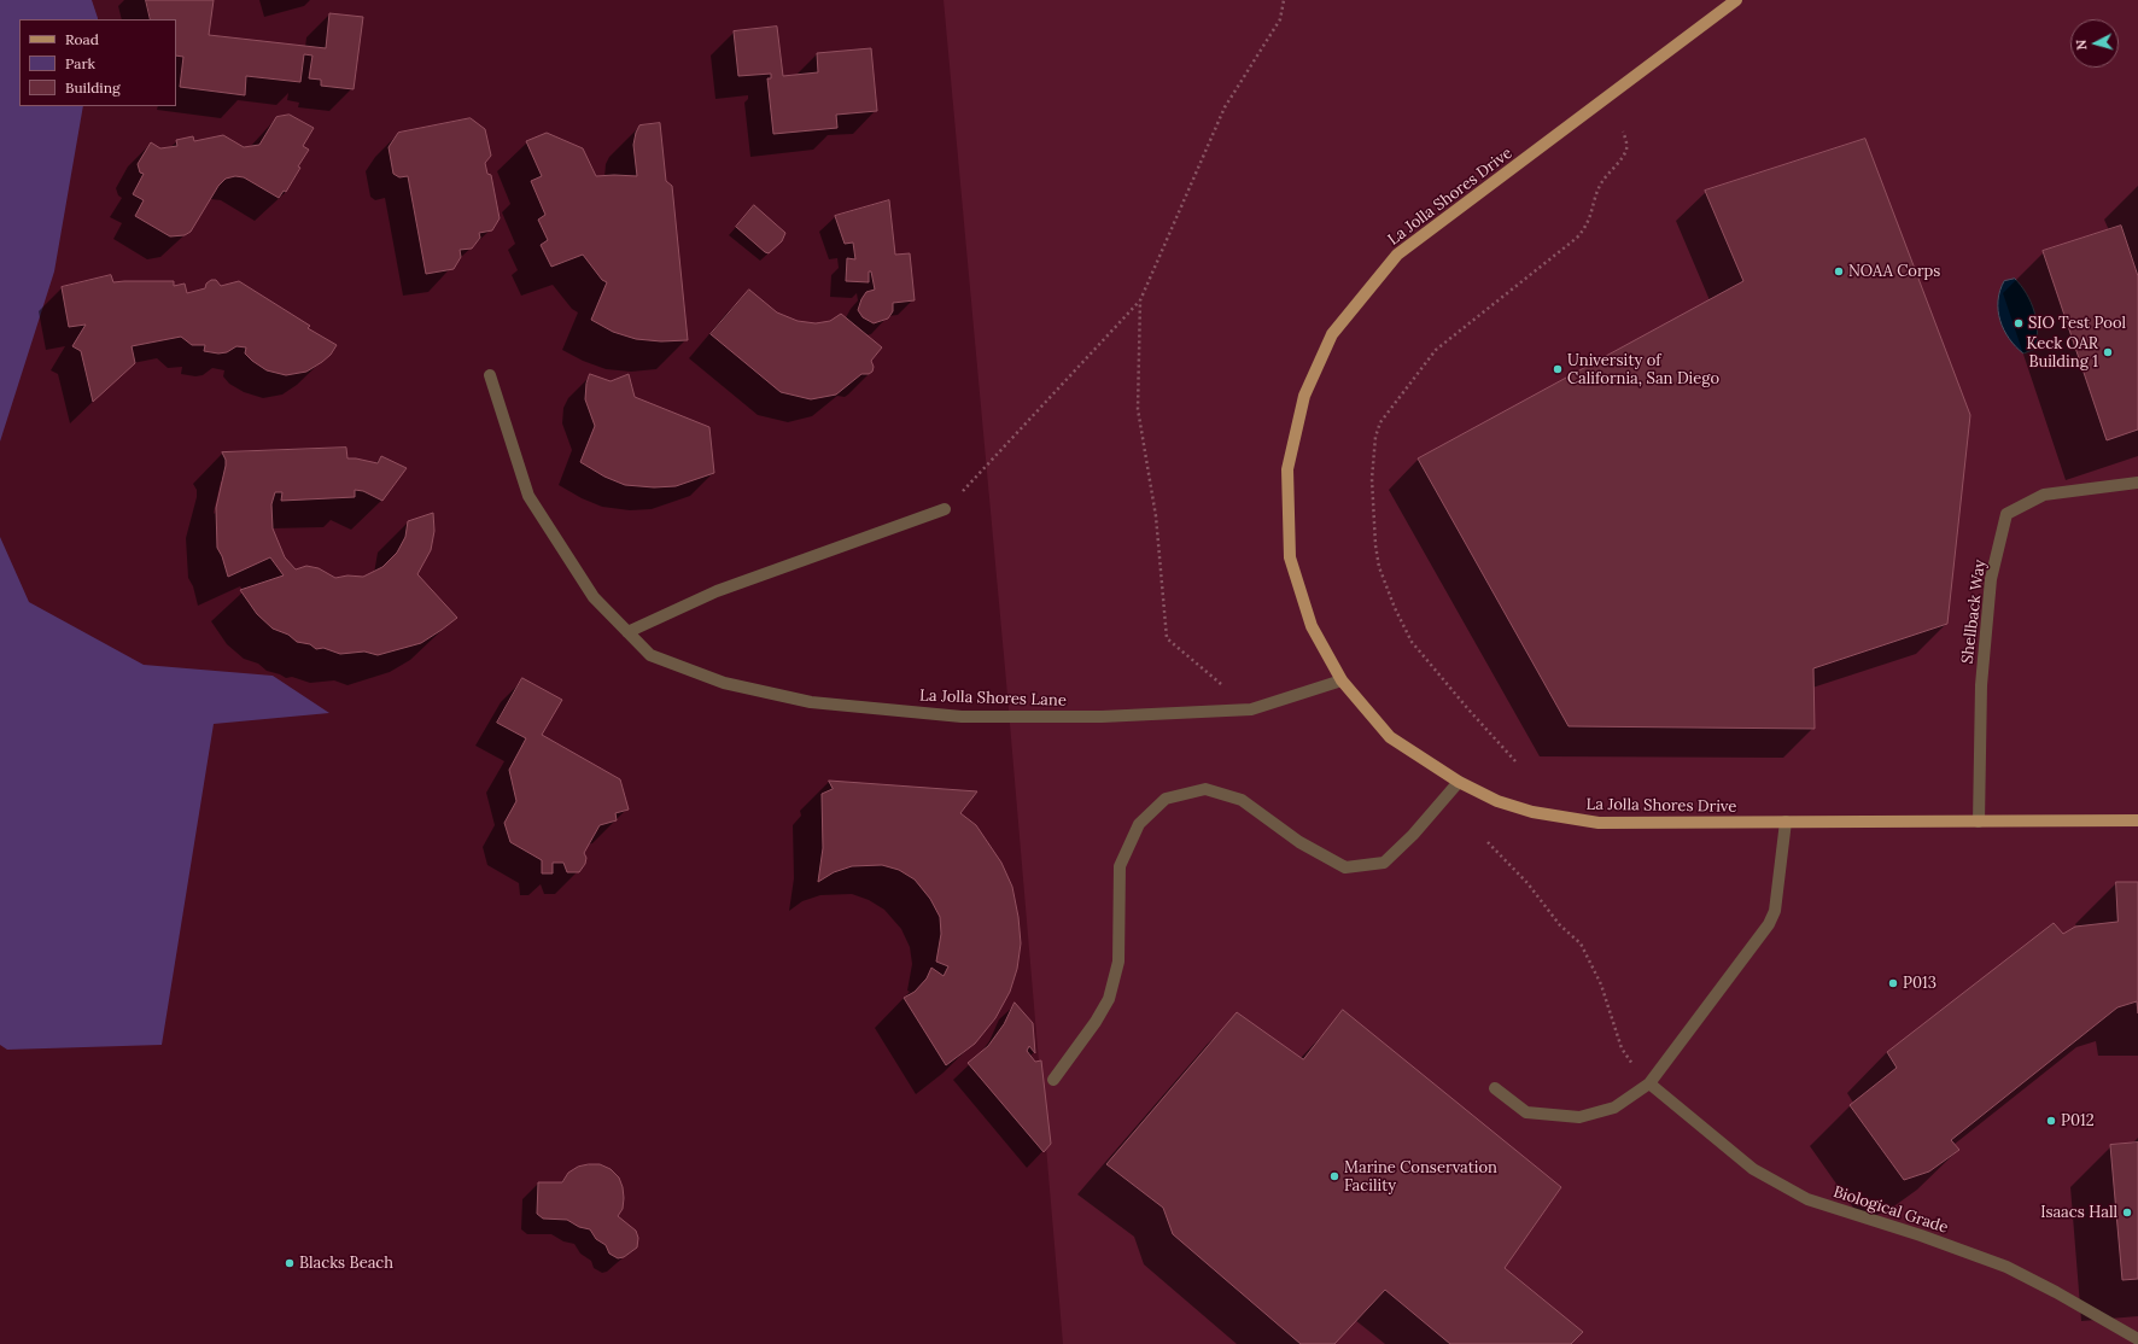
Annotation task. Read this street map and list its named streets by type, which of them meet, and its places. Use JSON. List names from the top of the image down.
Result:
{
  "streets": {
    "main road": ["La Jolla Shores Drive"],
    "street": ["Shellback Way", "La Jolla Shores Lane", "Biological Grade"]
  },
  "crossings": [
    ["La Jolla Shores Drive", "Shellback Way"],
    ["La Jolla Shores Drive", "La Jolla Shores Lane"]
  ],
  "places": [
    "NOAA Corps",
    "SIO Test Pool",
    "Keck OAR Building 1",
    "University of California, San Diego",
    "P013",
    "P012",
    "Marine Conservation Facility",
    "Isaacs Hall",
    "Blacks Beach"
  ],
  "legend": ["Road", "Park", "Building"],
  "north": "left"
}
